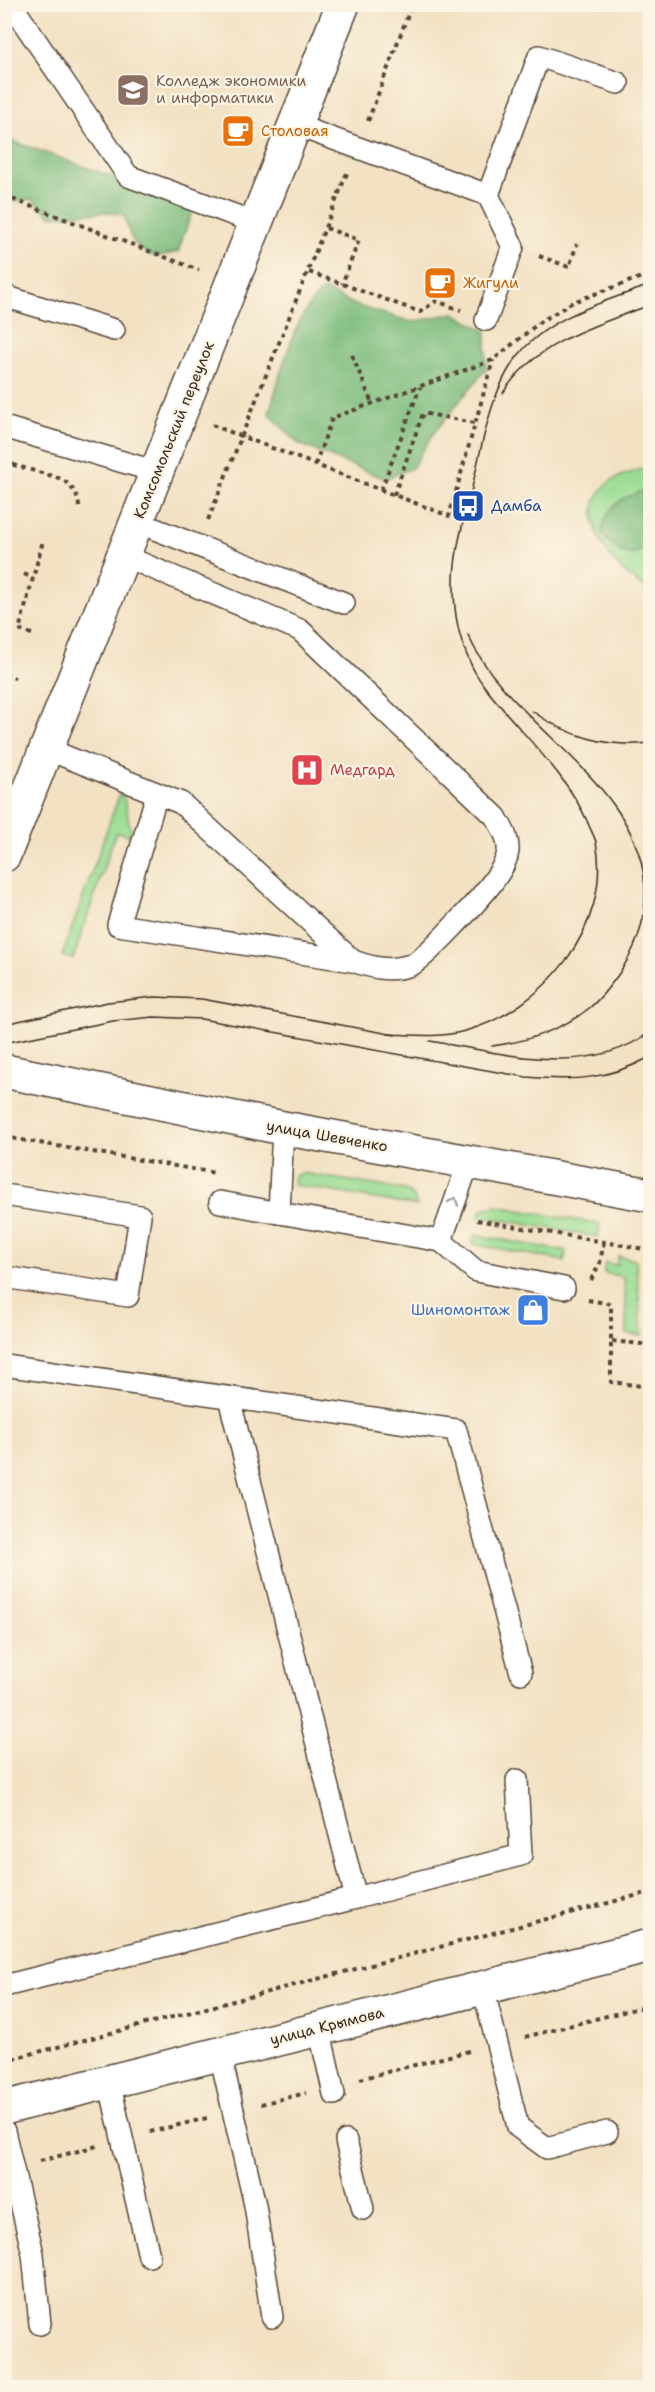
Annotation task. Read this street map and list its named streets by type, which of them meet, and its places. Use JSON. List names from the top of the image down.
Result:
{
  "streets": {
    "street": ["Комсомольский переулок", "улица Шевченко", "улица Крымова"]
  },
  "places": {
    "school or university": ["Колледж экономики и информатики"],
    "cafe": ["Столовая", "Жигули"],
    "bus stop": ["Дамба"],
    "hospital": ["Медгард"],
    "shop": ["Шиномонтаж"]
  }
}
